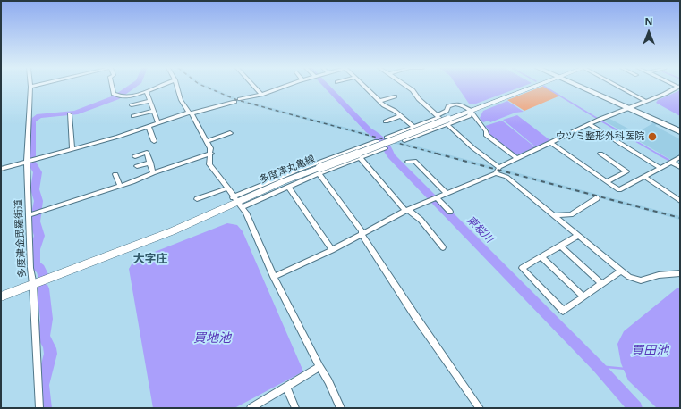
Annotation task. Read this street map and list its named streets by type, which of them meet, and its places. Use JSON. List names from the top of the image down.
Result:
{
  "streets": {
    "main road": ["多度津丸亀線"],
    "street": ["多度津金毘羅街道"]
  },
  "crossings": [
    ["多度津丸亀線", "多度津金毘羅街道"]
  ],
  "districts": ["大字庄"],
  "water": ["東桜川", "買地池", "買田池"],
  "places": ["ウツミ整形外科医院"],
  "north": "top"
}
